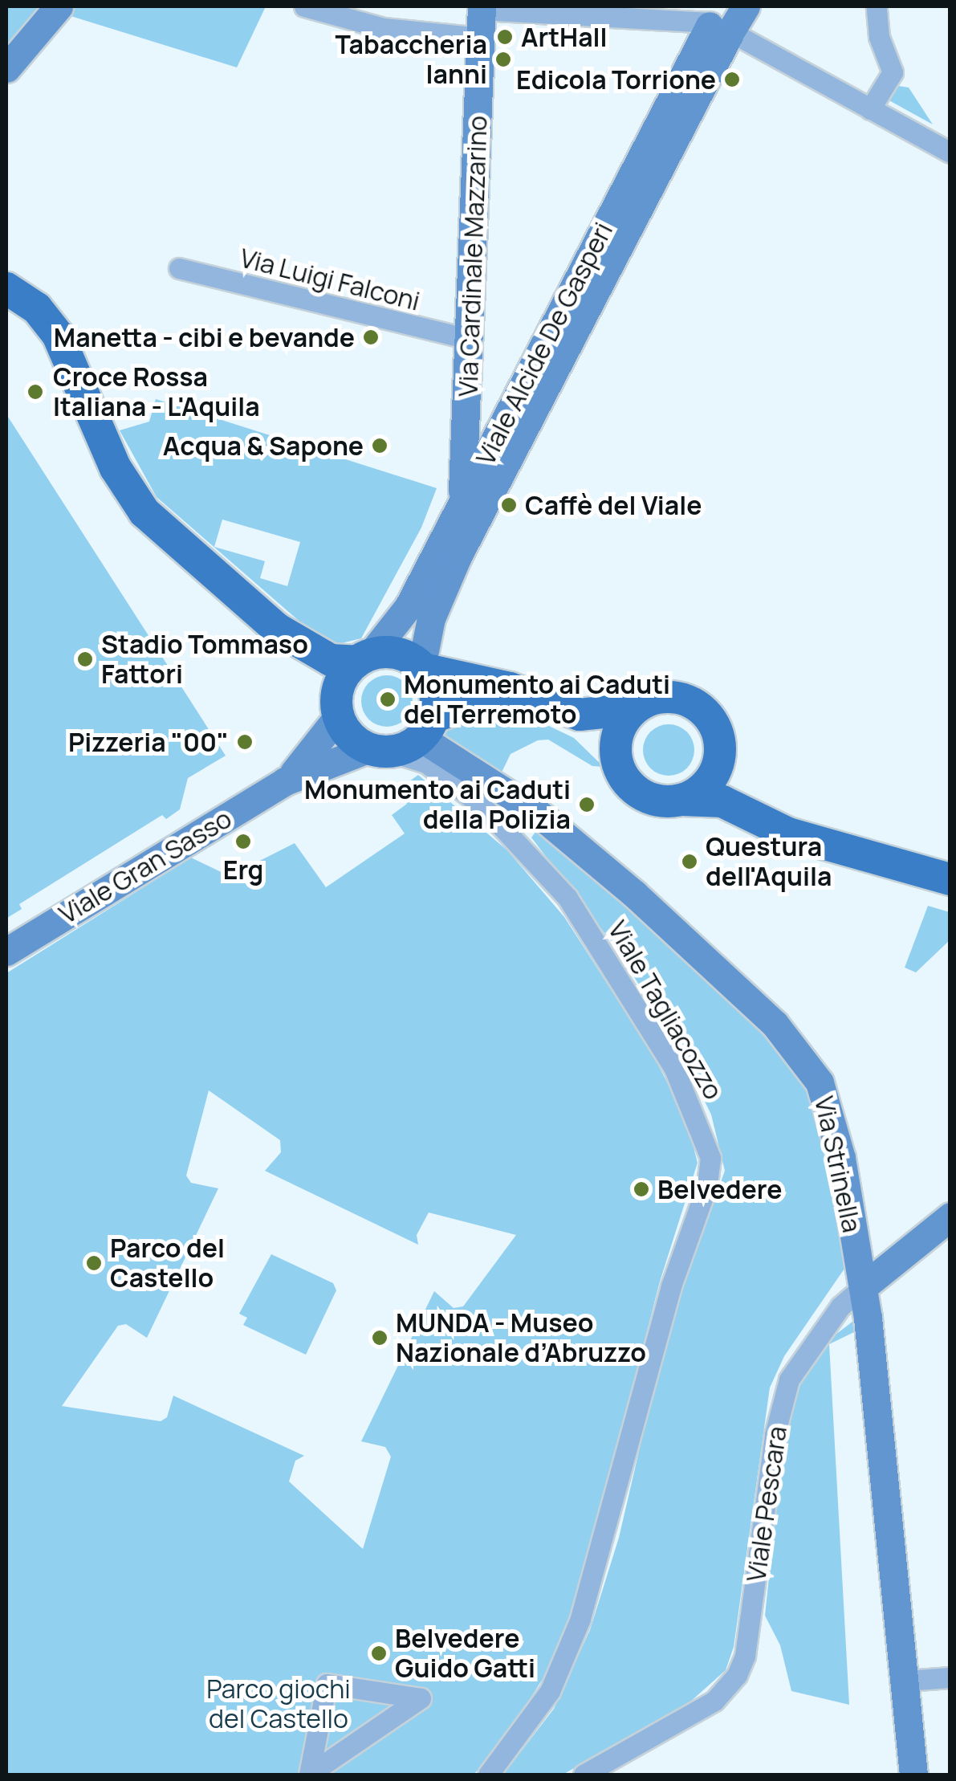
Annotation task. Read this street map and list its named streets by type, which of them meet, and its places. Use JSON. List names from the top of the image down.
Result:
{
  "streets": {
    "main road": [
      "Via Cardinale Mazzarino",
      "Viale Alcide De Gasperi",
      "Viale Gran Sasso",
      "Via Strinella",
      "Viale Pescara"
    ],
    "street": ["Via Luigi Falconi", "Viale Tagliacozzo"]
  },
  "crossings": [
    ["Via Cardinale Mazzarino", "Via Luigi Falconi"],
    ["Via Cardinale Mazzarino", "Viale Alcide De Gasperi"],
    ["Viale Alcide De Gasperi", "Viale Gran Sasso"],
    ["Viale Alcide De Gasperi", "Viale Tagliacozzo"],
    ["Viale Alcide De Gasperi", "Via Strinella"],
    ["Viale Gran Sasso", "Viale Tagliacozzo"],
    ["Viale Gran Sasso", "Via Strinella"],
    ["Viale Tagliacozzo", "Via Strinella"],
    ["Via Strinella", "Viale Pescara"]
  ],
  "parks": ["Parco giochi del Castello"],
  "places": [
    "ArtHall",
    "Tabaccheria Ianni",
    "Edicola Torrione",
    "Manetta - cibi e bevande",
    "Croce Rossa Italiana - L'Aquila",
    "Acqua & Sapone",
    "Caffè del Viale",
    "Stadio Tommaso Fattori",
    "Monumento ai Caduti del Terremoto",
    "Pizzeria \"00\"",
    "Monumento ai Caduti della Polizia",
    "Erg",
    "Questura dell'Aquila",
    "Belvedere",
    "Parco del Castello",
    "MUNDA - Museo Nazionale d’Abruzzo",
    "Belvedere Guido Gatti"
  ]
}
